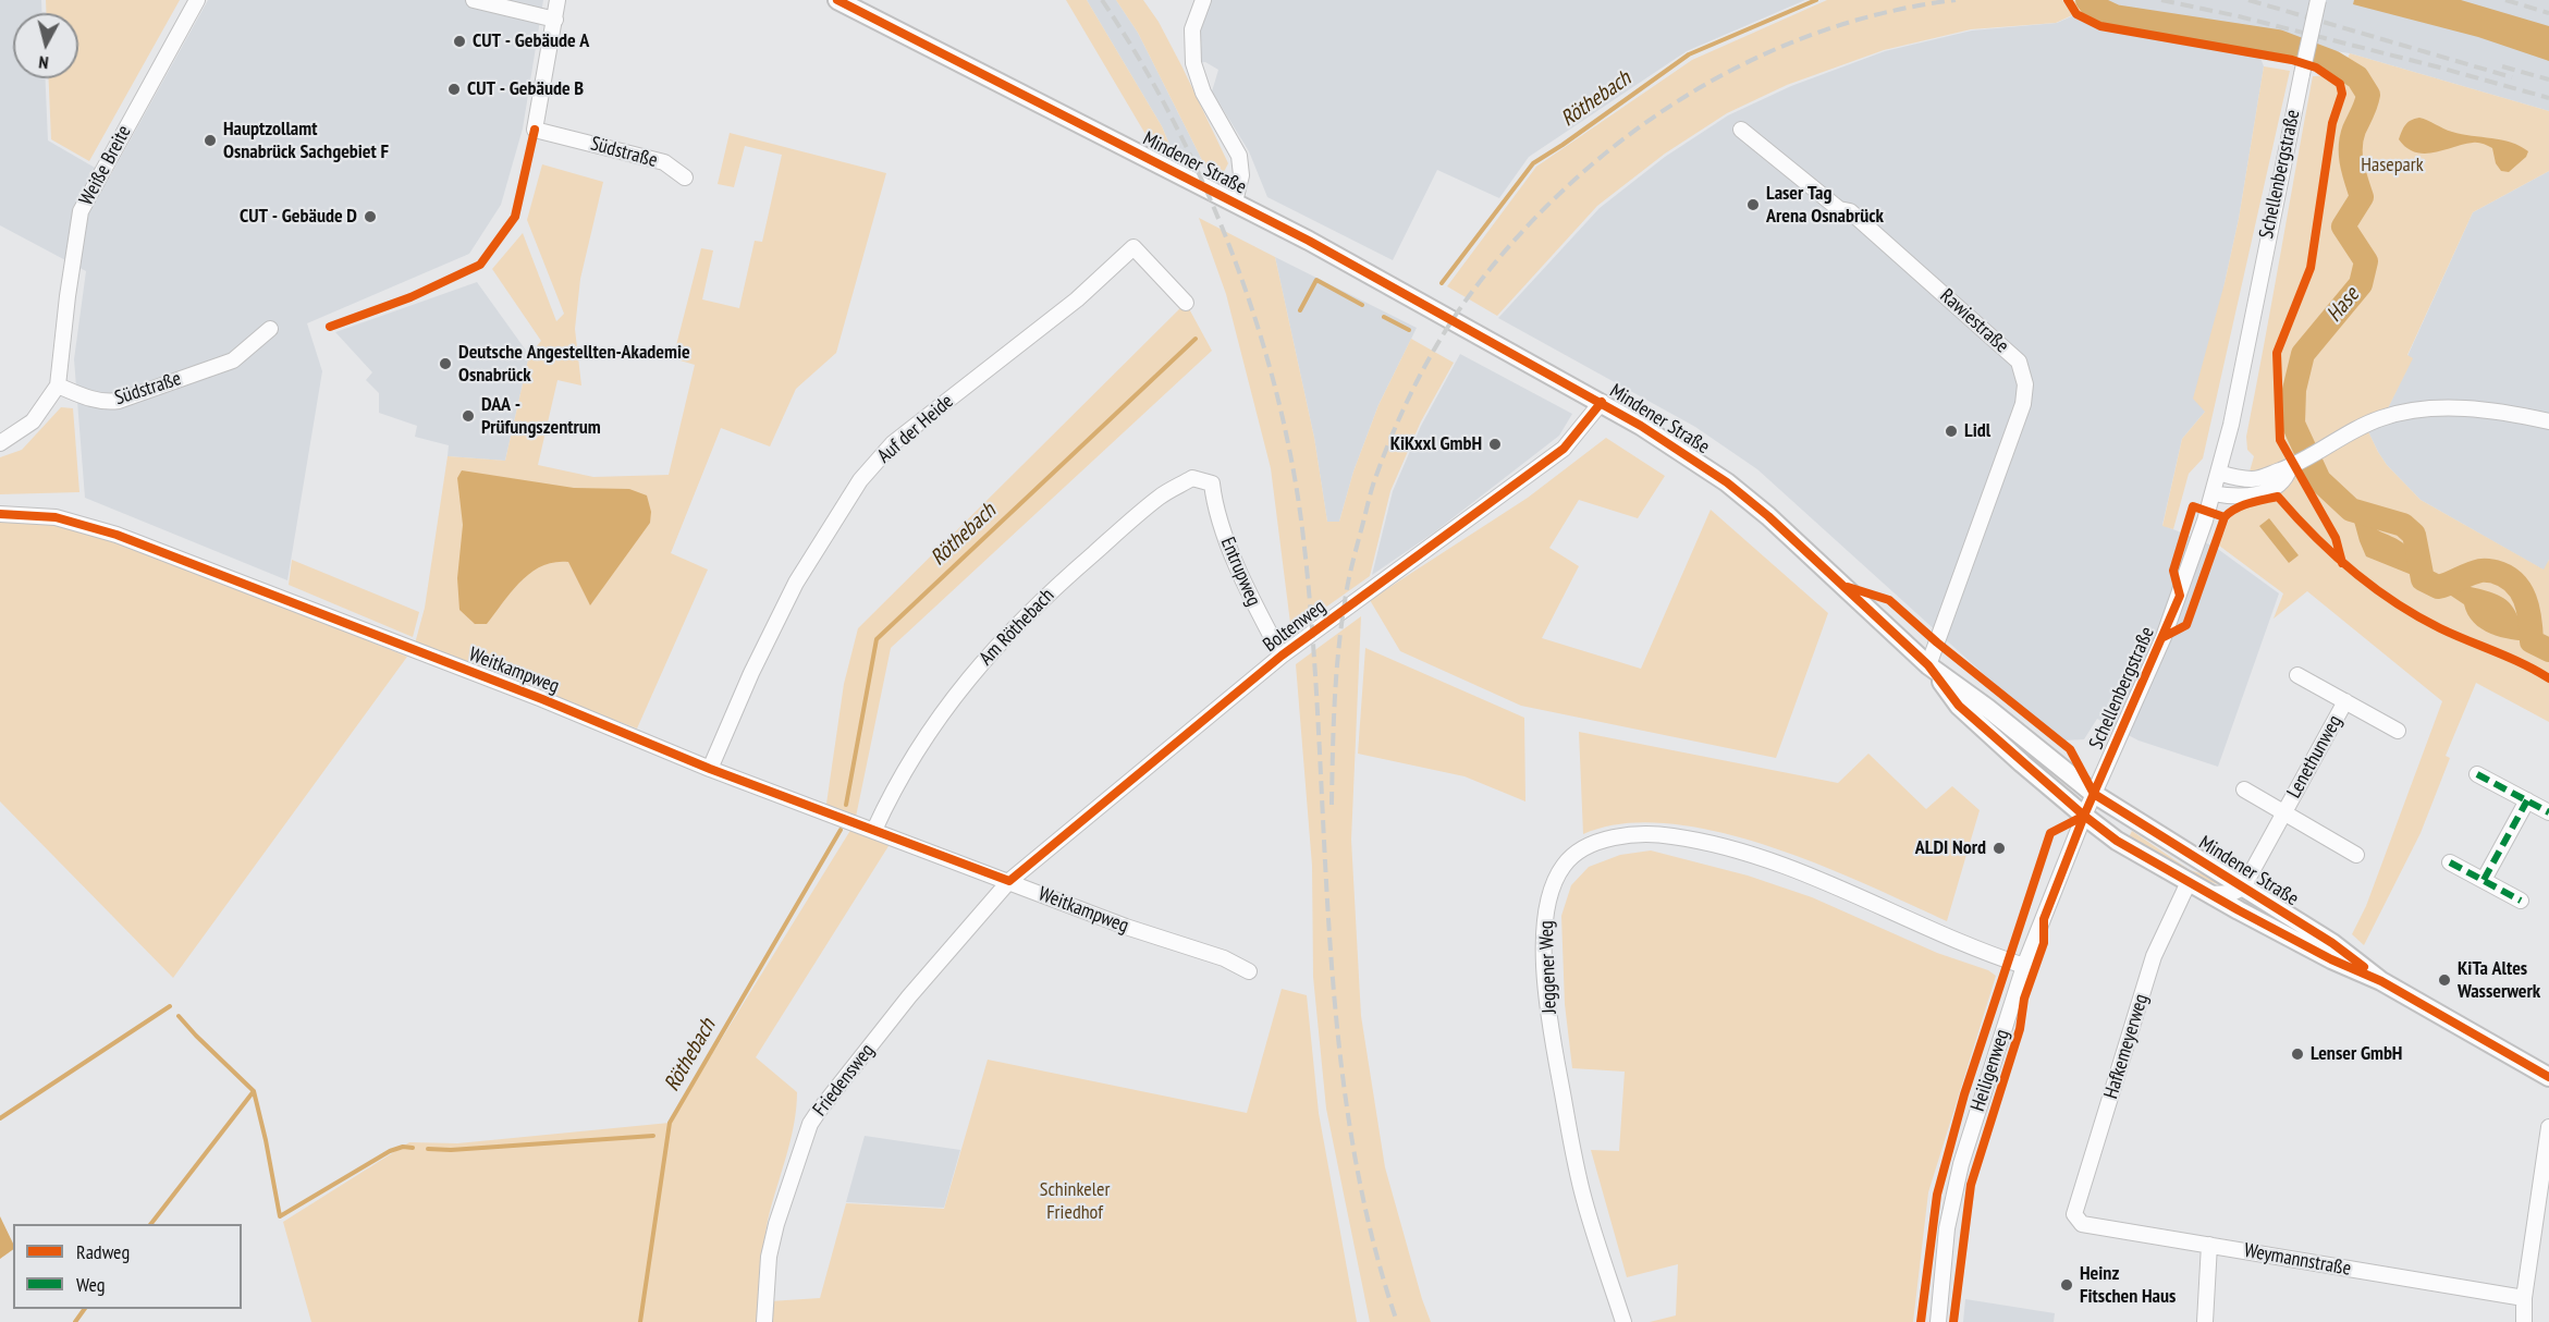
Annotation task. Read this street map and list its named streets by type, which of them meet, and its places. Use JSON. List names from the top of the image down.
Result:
{
  "streets": {
    "main road": ["Mindener Straße"],
    "street": [
      "Südstraße",
      "Weiße Breite",
      "Schellenbergstraße",
      "Rawiestraße",
      "Auf der Heide",
      "Entrupweg",
      "Boltenweg",
      "Am Röthebach",
      "Weitkampweg",
      "Lenethunweg",
      "Jeggener Weg",
      "Hafkemeyerweg",
      "Heiligenweg",
      "Friedensweg",
      "Weymannstraße"
    ]
  },
  "crossings": [
    ["Südstraße", "Weiße Breite"],
    ["Mindener Straße", "Schellenbergstraße"],
    ["Mindener Straße", "Rawiestraße"],
    ["Mindener Straße", "Boltenweg"],
    ["Mindener Straße", "Lenethunweg"],
    ["Mindener Straße", "Hafkemeyerweg"],
    ["Mindener Straße", "Heiligenweg"],
    ["Schellenbergstraße", "Heiligenweg"],
    ["Auf der Heide", "Weitkampweg"],
    ["Entrupweg", "Boltenweg"],
    ["Entrupweg", "Am Röthebach"],
    ["Boltenweg", "Weitkampweg"],
    ["Boltenweg", "Friedensweg"],
    ["Am Röthebach", "Weitkampweg"],
    ["Weitkampweg", "Friedensweg"],
    ["Jeggener Weg", "Heiligenweg"],
    ["Hafkemeyerweg", "Weymannstraße"]
  ],
  "water": ["Röthebach", "Hase"],
  "parks": ["Hasepark", "Schinkeler Friedhof"],
  "places": [
    "CUT - Gebäude A",
    "CUT - Gebäude B",
    "Hauptzollamt Osnabrück Sachgebiet F",
    "Laser Tag Arena Osnabrück",
    "CUT - Gebäude D",
    "Deutsche Angestellten-Akademie Osnabrück",
    "DAA - Prüfungszentrum",
    "Lidl",
    "KiKxxl GmbH",
    "ALDI Nord",
    "KiTa Altes Wasserwerk",
    "Lenser GmbH",
    "Heinz Fitschen Haus"
  ],
  "legend": ["Radweg", "Weg"],
  "north": "bottom"
}
